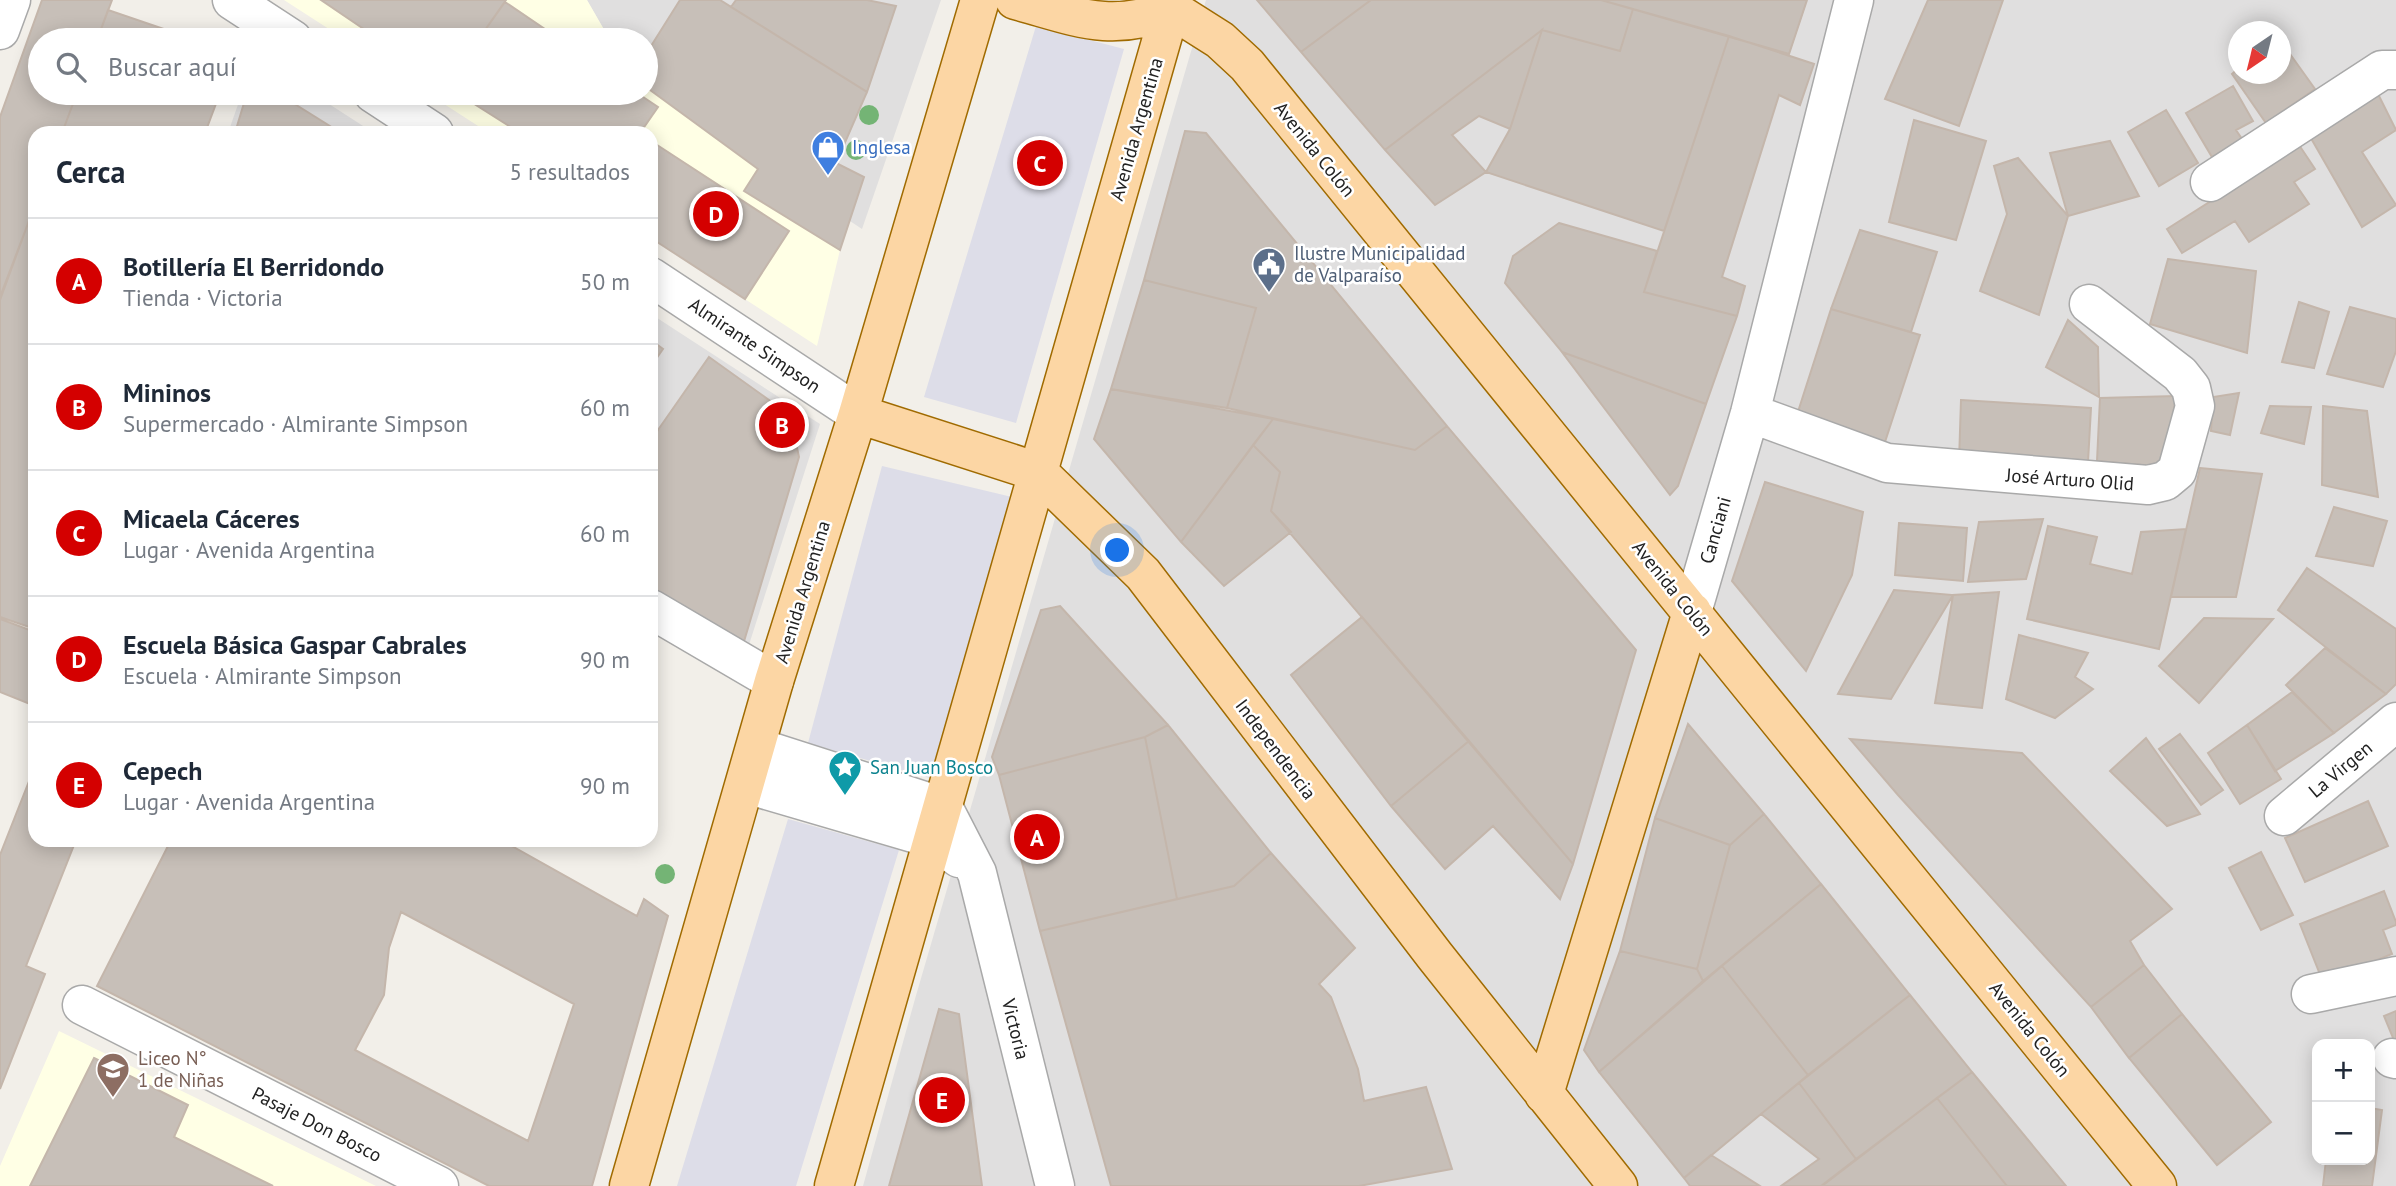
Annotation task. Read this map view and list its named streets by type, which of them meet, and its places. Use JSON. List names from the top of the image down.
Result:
{
  "streets": {
    "main road": [
      "Avenida Argentina",
      "Avenida Colón",
      "Canciani",
      "Independencia"
    ],
    "street": [
      "Almirante Simpson",
      "José Arturo Olid",
      "La Virgen",
      "Victoria",
      "Pasaje Don Bosco"
    ]
  },
  "crossings": [
    ["Avenida Argentina", "Avenida Colón"],
    ["Avenida Argentina", "Almirante Simpson"],
    ["Avenida Argentina", "Independencia"],
    ["Avenida Argentina", "Victoria"],
    ["Avenida Colón", "Canciani"],
    ["Almirante Simpson", "Independencia"],
    ["José Arturo Olid", "Canciani"],
    ["Canciani", "Independencia"]
  ],
  "places": {
    "shop": ["Inglesa"],
    "public building": ["Ilustre Municipalidad de Valparaíso"],
    "place": ["San Juan Bosco"],
    "school or university": ["Liceo N° 1 de Niñas"]
  },
  "north": "bottom left",
  "page": {
    "search": "Buscar aquí",
    "heading": ["Cerca", "5 resultados"],
    "pins": [
      "C",
      "D",
      "B",
      "A",
      "E"
    ],
    "list": [
      {
        "mark": "A",
        "name": "Botillería El Berridondo",
        "note": "Tienda · Victoria",
        "value": "50 m"
      },
      {
        "mark": "B",
        "name": "Mininos",
        "note": "Supermercado · Almirante Simpson",
        "value": "60 m"
      },
      {
        "mark": "C",
        "name": "Micaela Cáceres",
        "note": "Lugar · Avenida Argentina",
        "value": "60 m"
      },
      {
        "mark": "D",
        "name": "Escuela Básica Gaspar Cabrales",
        "note": "Escuela · Almirante Simpson",
        "value": "90 m"
      },
      {
        "mark": "E",
        "name": "Cepech",
        "note": "Lugar · Avenida Argentina",
        "value": "90 m"
      }
    ],
    "map_buttons": ["+", "−"]
  }
}
